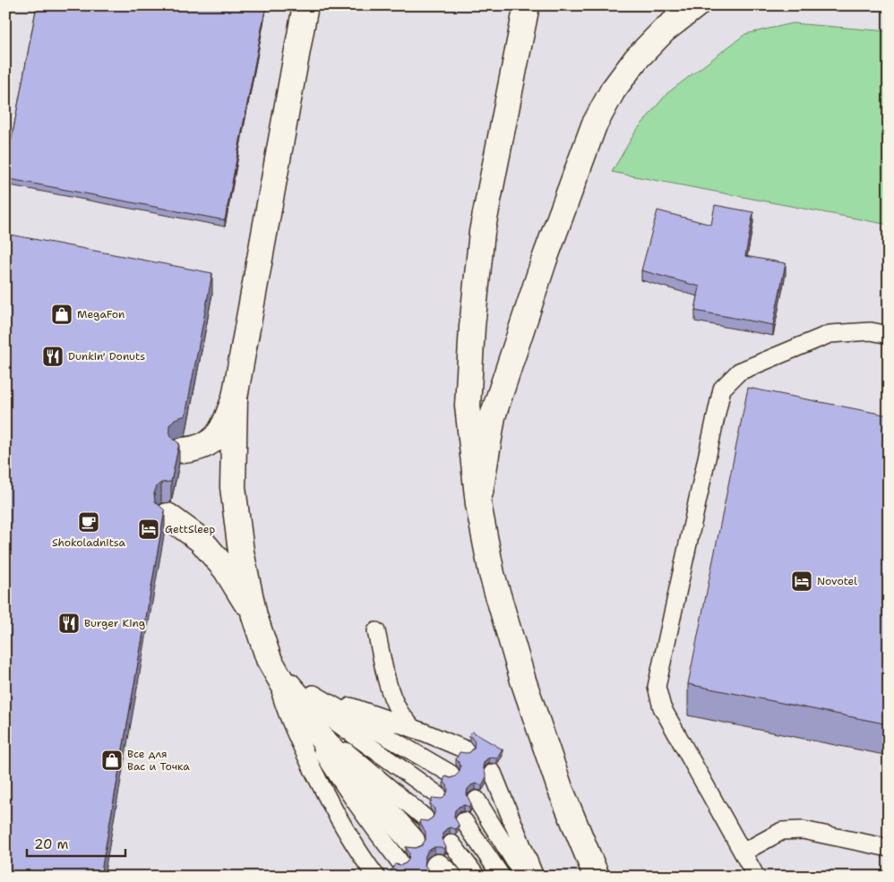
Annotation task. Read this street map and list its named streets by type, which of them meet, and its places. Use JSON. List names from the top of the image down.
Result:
{
  "places": {
    "shop": ["MegaFon", "Все для Вас и Точка"],
    "restaurant": ["Dunkin' Donuts", "Burger King"],
    "cafe": ["Shokoladnitsa"],
    "hotel": ["GettSleep", "Novotel"]
  },
  "scale_bar": "20 m"
}
